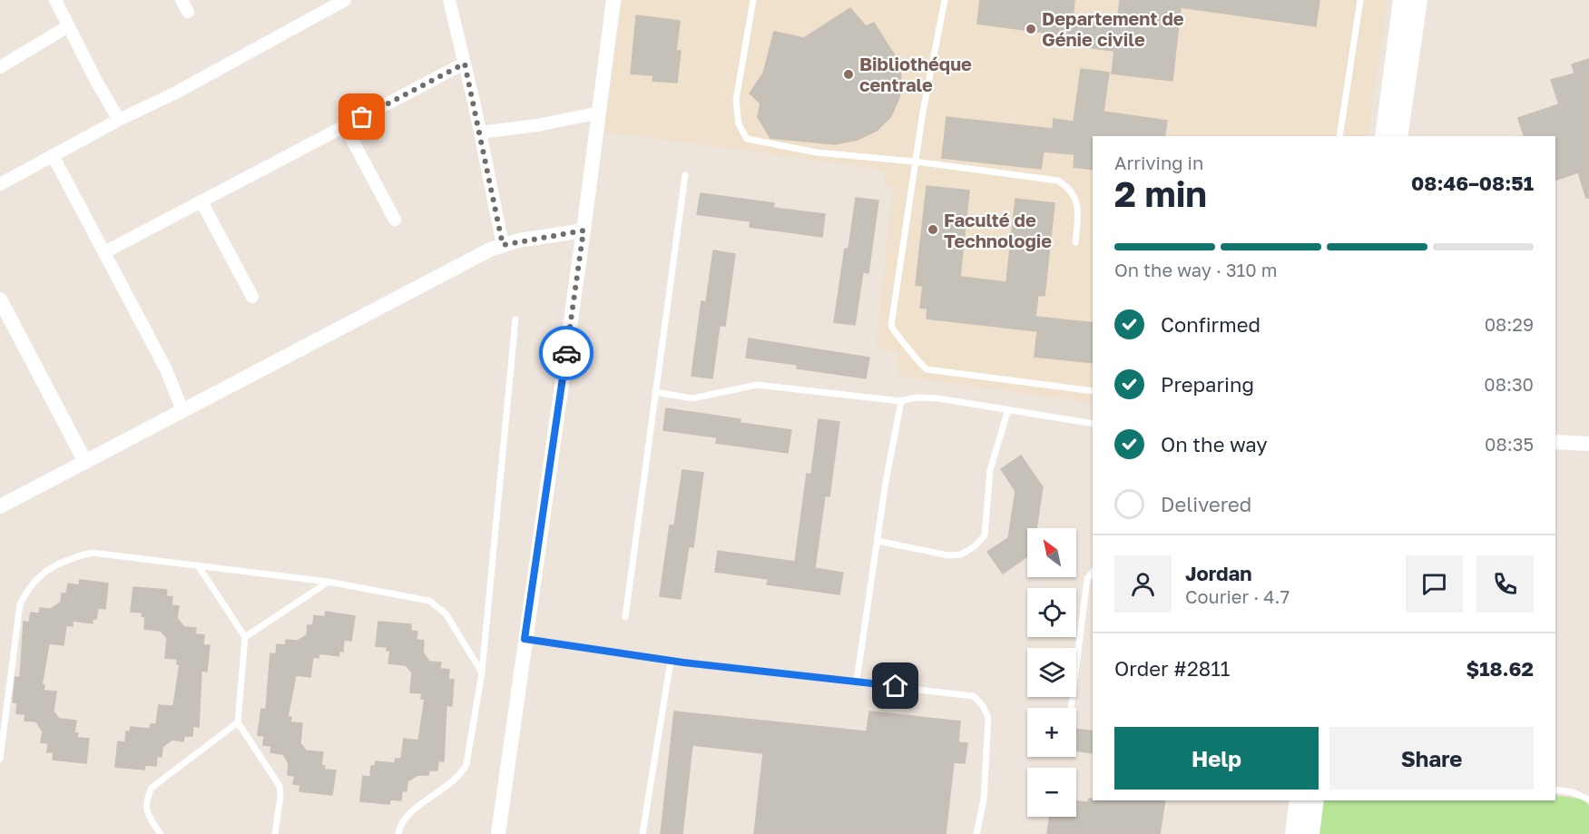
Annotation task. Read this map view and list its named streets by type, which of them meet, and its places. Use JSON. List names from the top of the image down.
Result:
{
  "places": ["Departement de Génie civile", "Bibliothéque centrale", "Faculté de Technologie"],
  "north": "top left",
  "page": {
    "heading": ["2 min", "Arriving in", "08:46–08:51"],
    "panel": [
      "Jordan",
      "Courier · 4.7",
      "Order #2811",
      "$18.62"
    ],
    "bar": "On the way · 310 m",
    "list": [
      ["Confirmed", "08:29"],
      ["Preparing", "08:30"],
      ["On the way", "08:35"],
      "Delivered"
    ],
    "map_buttons": ["+", "−"],
    "buttons": ["Help", "Share"]
  }
}
